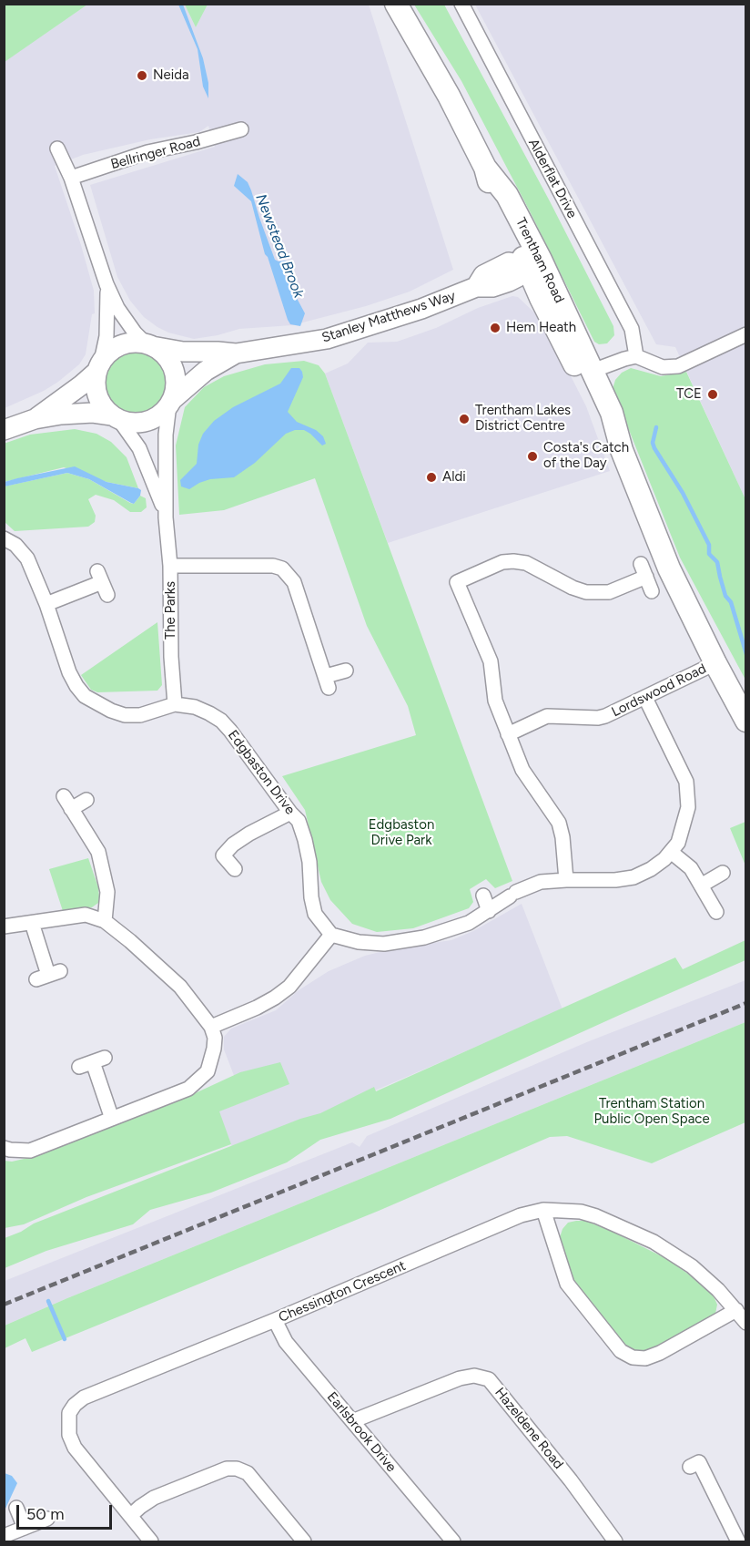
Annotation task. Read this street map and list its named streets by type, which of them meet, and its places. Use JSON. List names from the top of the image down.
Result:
{
  "streets": {
    "main road": ["Trentham Road", "Stanley Matthews Way"],
    "street": [
      "Bellringer Road",
      "Alderflat Drive",
      "The Parks",
      "Lordswood Road",
      "Edgbaston Drive",
      "Chessington Crescent",
      "Hazeldene Road",
      "Earlsbrook Drive"
    ]
  },
  "crossings": [
    ["Trentham Road", "Stanley Matthews Way"],
    ["Trentham Road", "Lordswood Road"],
    ["Stanley Matthews Way", "The Parks"],
    ["The Parks", "Edgbaston Drive"],
    ["Chessington Crescent", "Earlsbrook Drive"],
    ["Hazeldene Road", "Earlsbrook Drive"]
  ],
  "water": ["Newstead Brook"],
  "parks": ["Edgbaston Drive Park", "Trentham Station Public Open Space"],
  "places": [
    "Neida",
    "Hem Heath",
    "TCE",
    "Trentham Lakes District Centre",
    "Costa's Catch of the Day",
    "Aldi"
  ],
  "scale_bar": "50 m"
}
